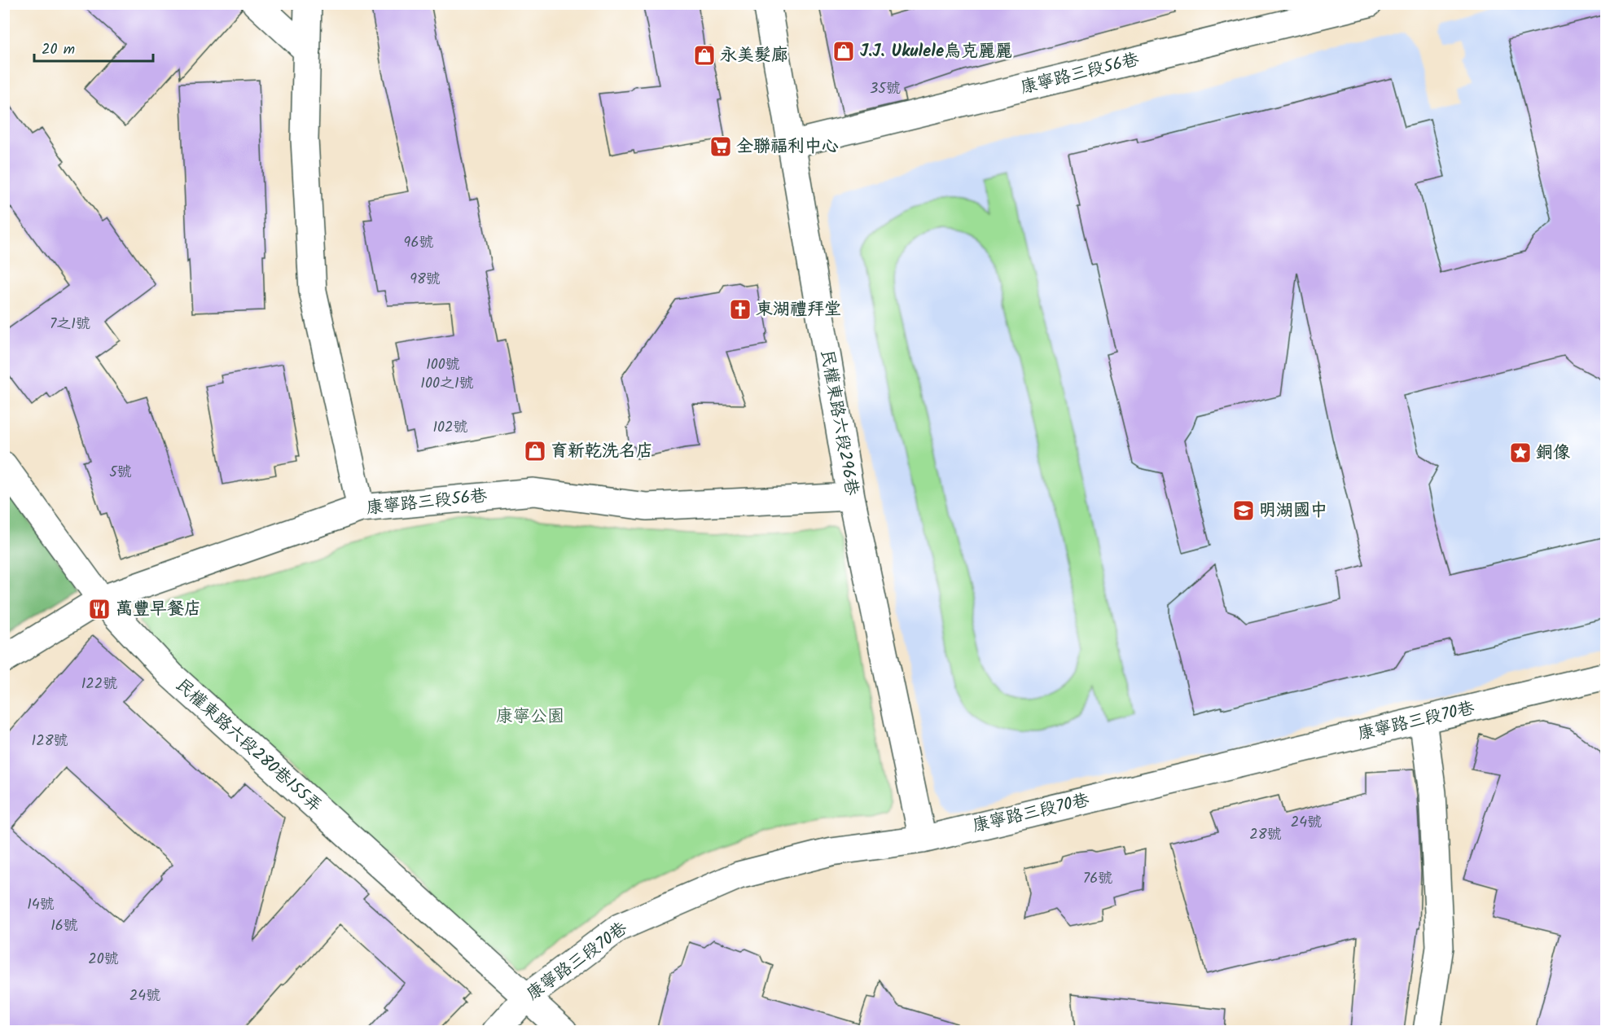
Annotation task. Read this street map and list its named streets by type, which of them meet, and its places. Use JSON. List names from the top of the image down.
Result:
{
  "streets": {
    "street": [
      "康寧路三段56巷",
      "民權東路六段296巷",
      "康寧路三段70巷",
      "民權東路六段280巷155弄"
    ]
  },
  "crossings": [
    ["康寧路三段56巷", "民權東路六段296巷"],
    ["康寧路三段56巷", "民權東路六段280巷155弄"],
    ["民權東路六段296巷", "康寧路三段70巷"],
    ["康寧路三段70巷", "民權東路六段280巷155弄"]
  ],
  "parks": ["康寧公園"],
  "places": {
    "shop": ["J.J. Ukulele烏克麗麗", "永美髮廊", "育新乾洗名店"],
    "supermarket": ["全聯福利中心"],
    "church": ["東湖禮拜堂"],
    "place": ["銅像"],
    "school or university": ["明湖國中"],
    "restaurant": ["萬豐早餐店"]
  },
  "house_numbers": [
    "35號",
    "96號",
    "98號",
    "7之1號",
    "100號",
    "100之1號",
    "102號",
    "5號",
    "122號",
    "128號",
    "24號",
    "28號",
    "76號",
    "14號",
    "16號",
    "20號",
    "24號"
  ],
  "scale_bar": "20 m"
}
